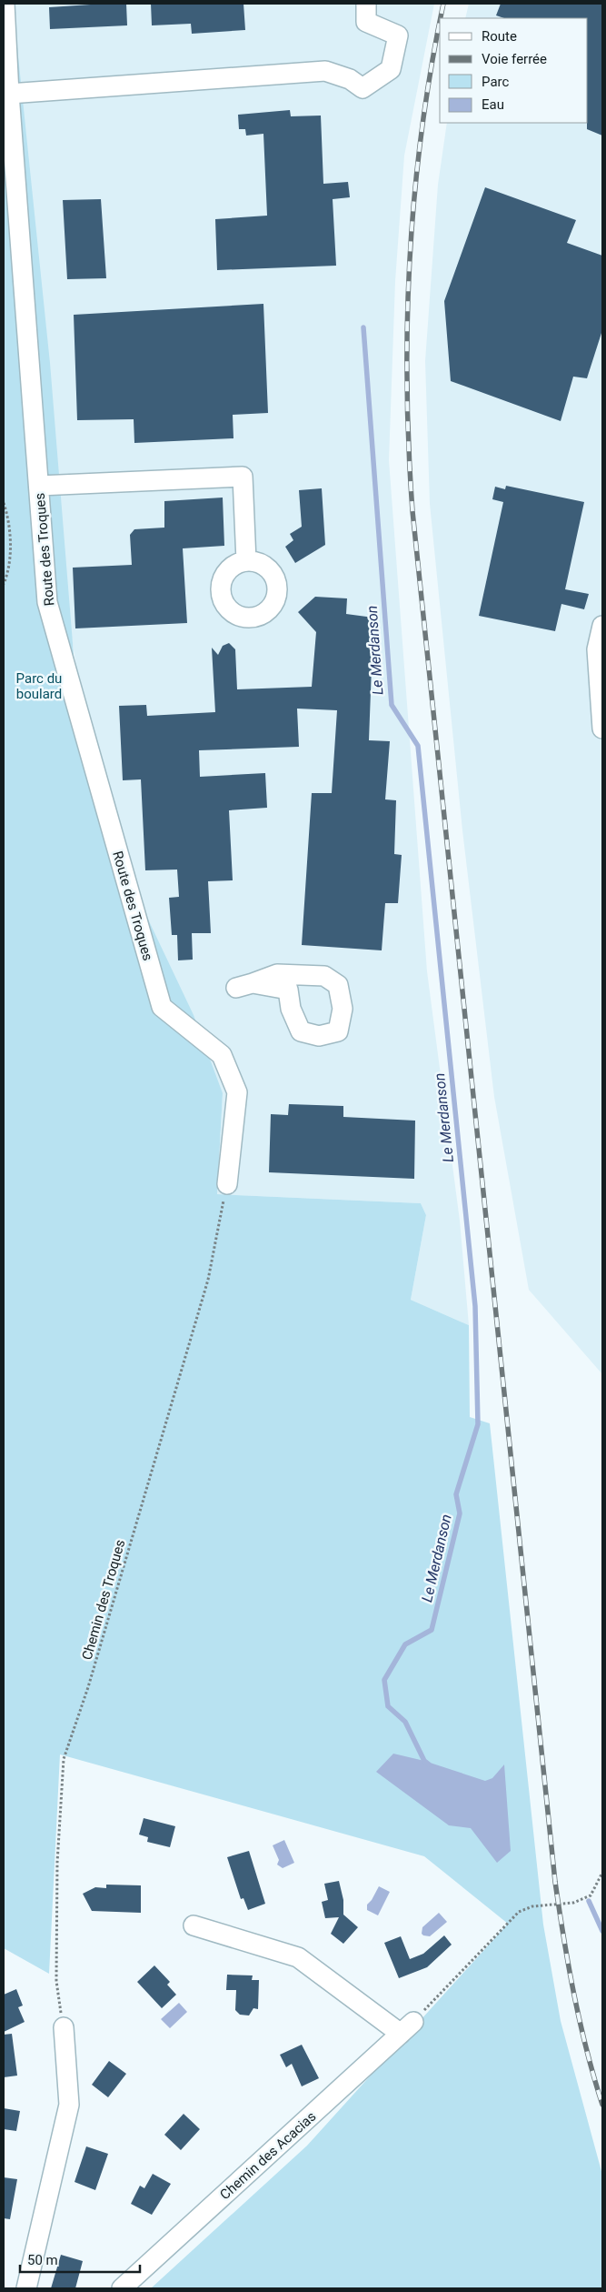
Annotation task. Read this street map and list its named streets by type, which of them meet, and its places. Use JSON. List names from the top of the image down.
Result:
{
  "streets": {
    "street": ["Route des Troques", "Chemin des Acacias"],
    "path": ["Chemin des Troques"]
  },
  "crossings": [
    ["Route des Troques", "Chemin des Troques"]
  ],
  "water": ["Le Merdanson"],
  "parks": ["Parc du boulard"],
  "legend": [
    "Route",
    "Voie ferrée",
    "Parc",
    "Eau"
  ],
  "scale_bar": "50 m"
}
